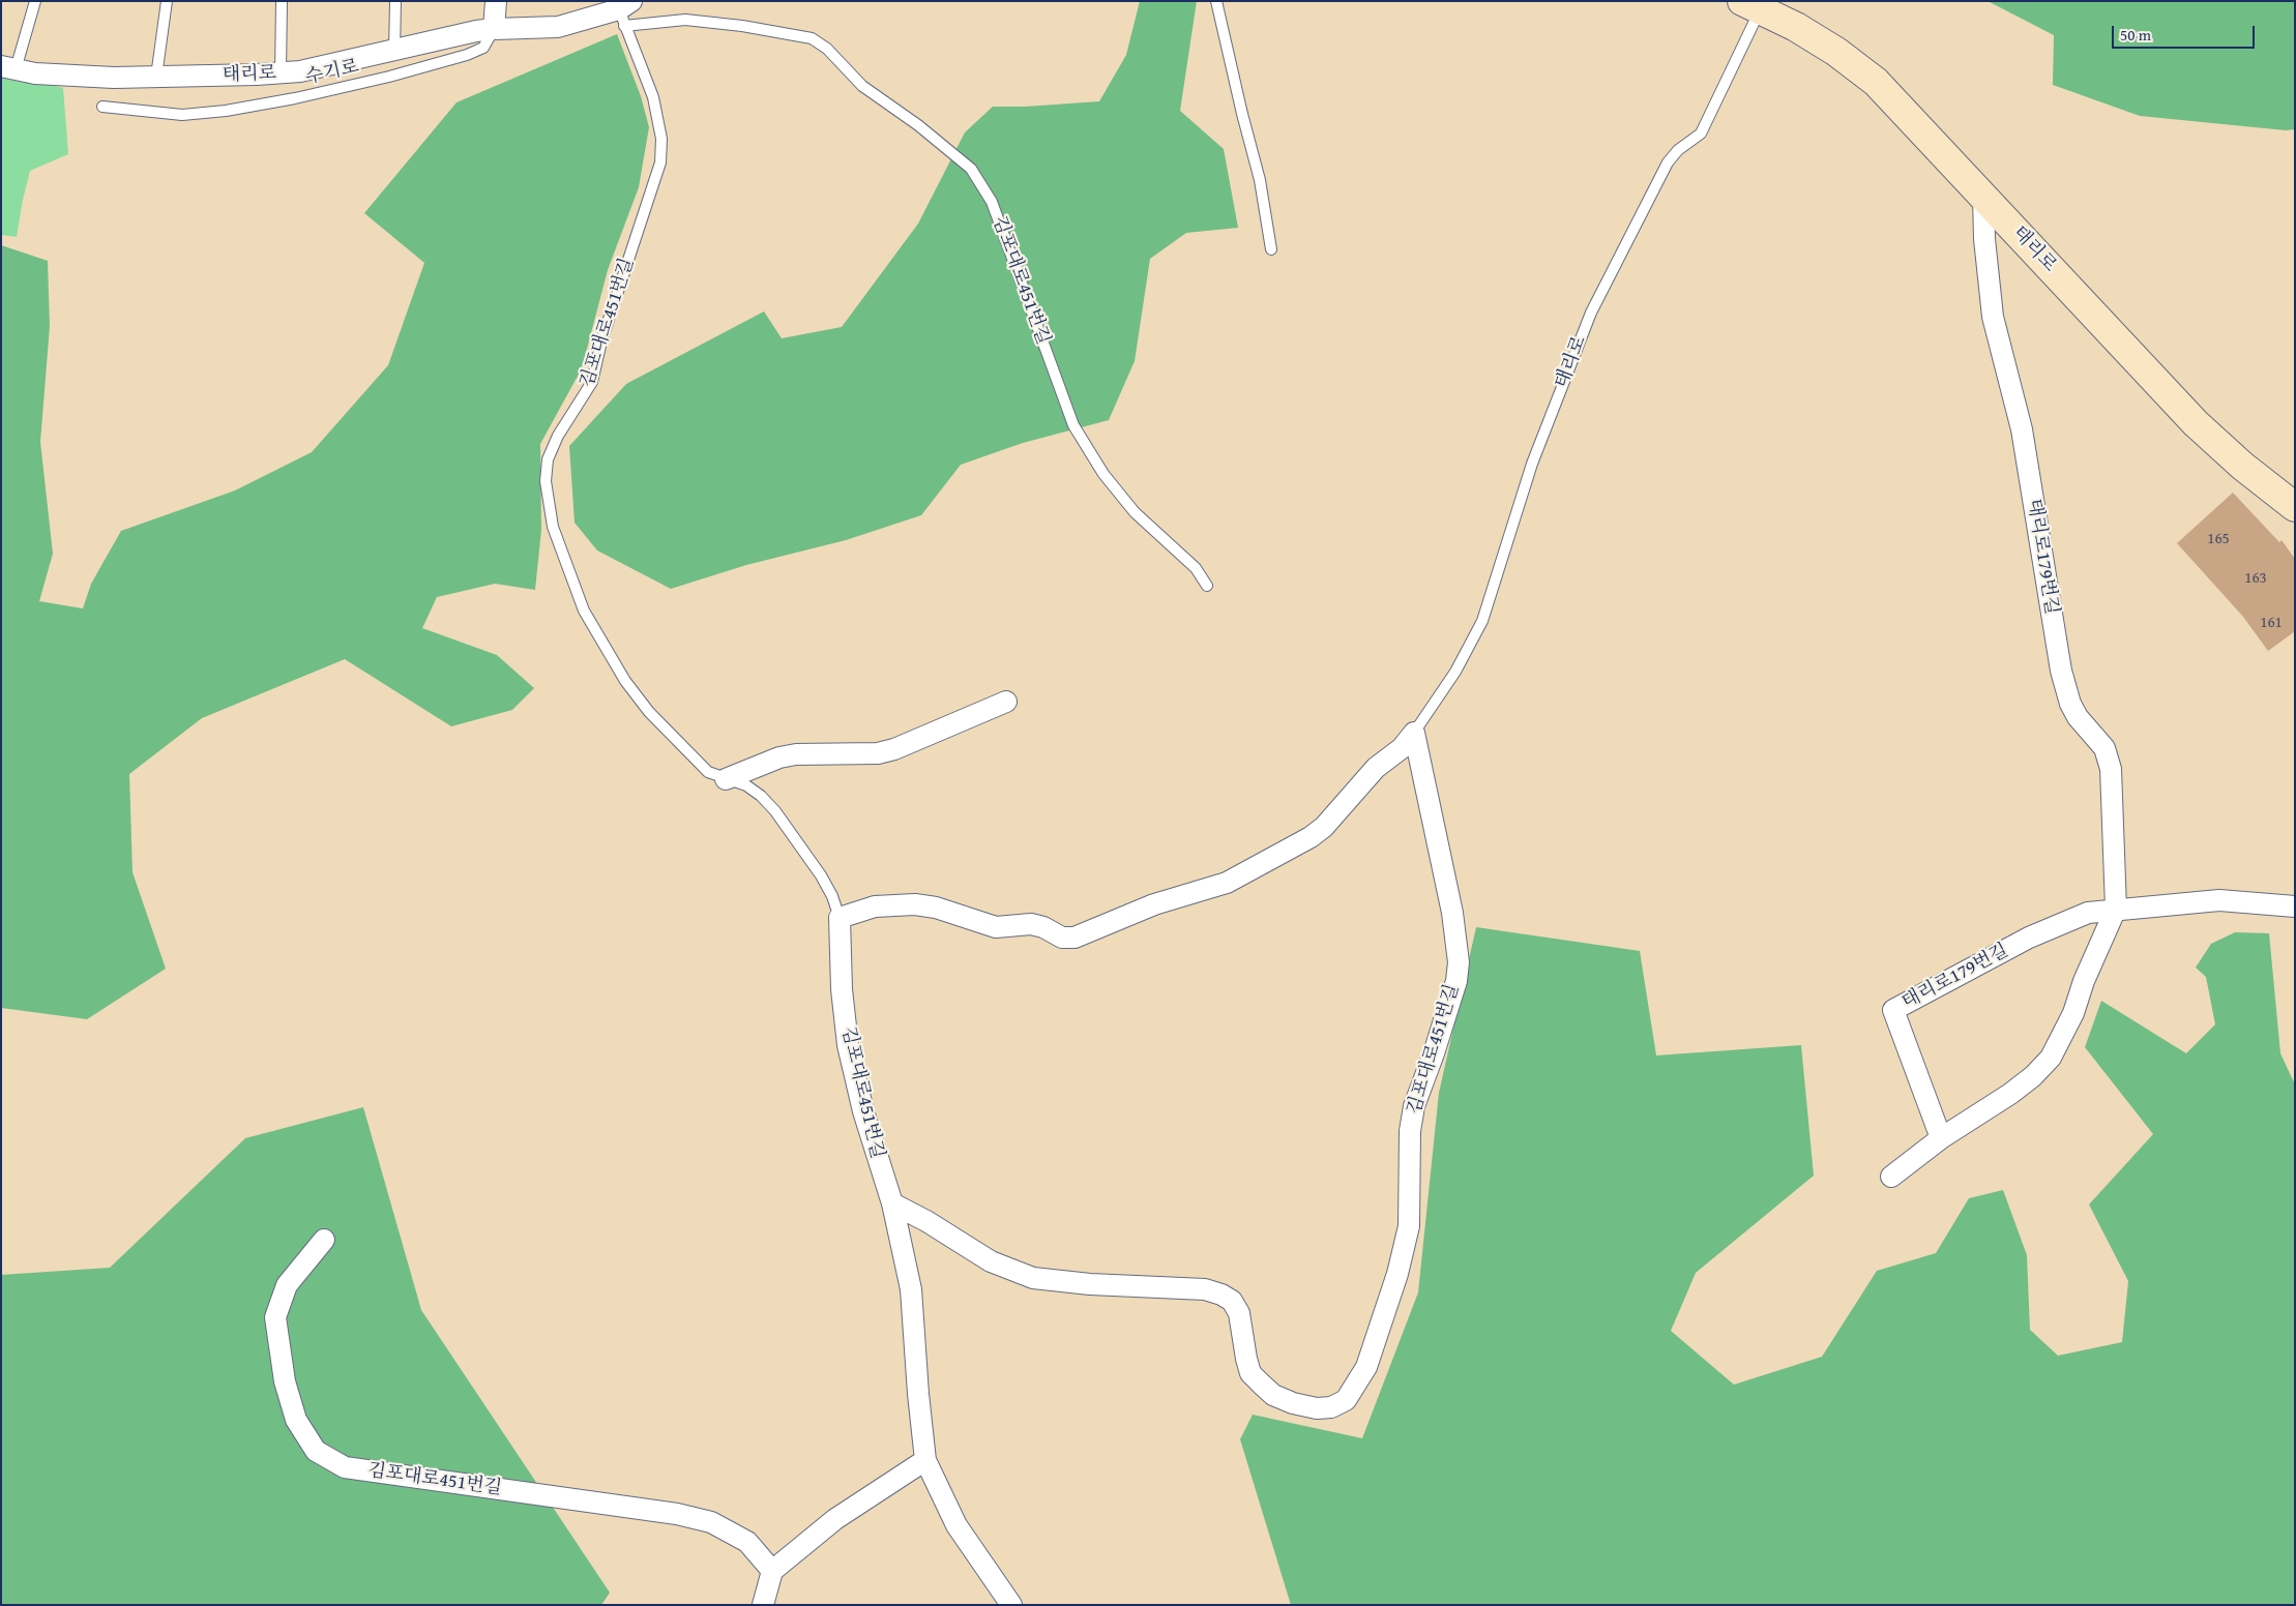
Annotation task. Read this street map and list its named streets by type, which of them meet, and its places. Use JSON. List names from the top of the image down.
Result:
{
  "streets": {
    "street": ["태리로", "김포대로451번길", "태리로179번길"],
    "lane": ["수기로"]
  },
  "crossings": [
    ["수기로", "태리로"],
    ["태리로", "김포대로451번길"],
    ["태리로", "태리로179번길"]
  ],
  "house_numbers": ["165", "163", "161"],
  "scale_bar": "50 m"
}
